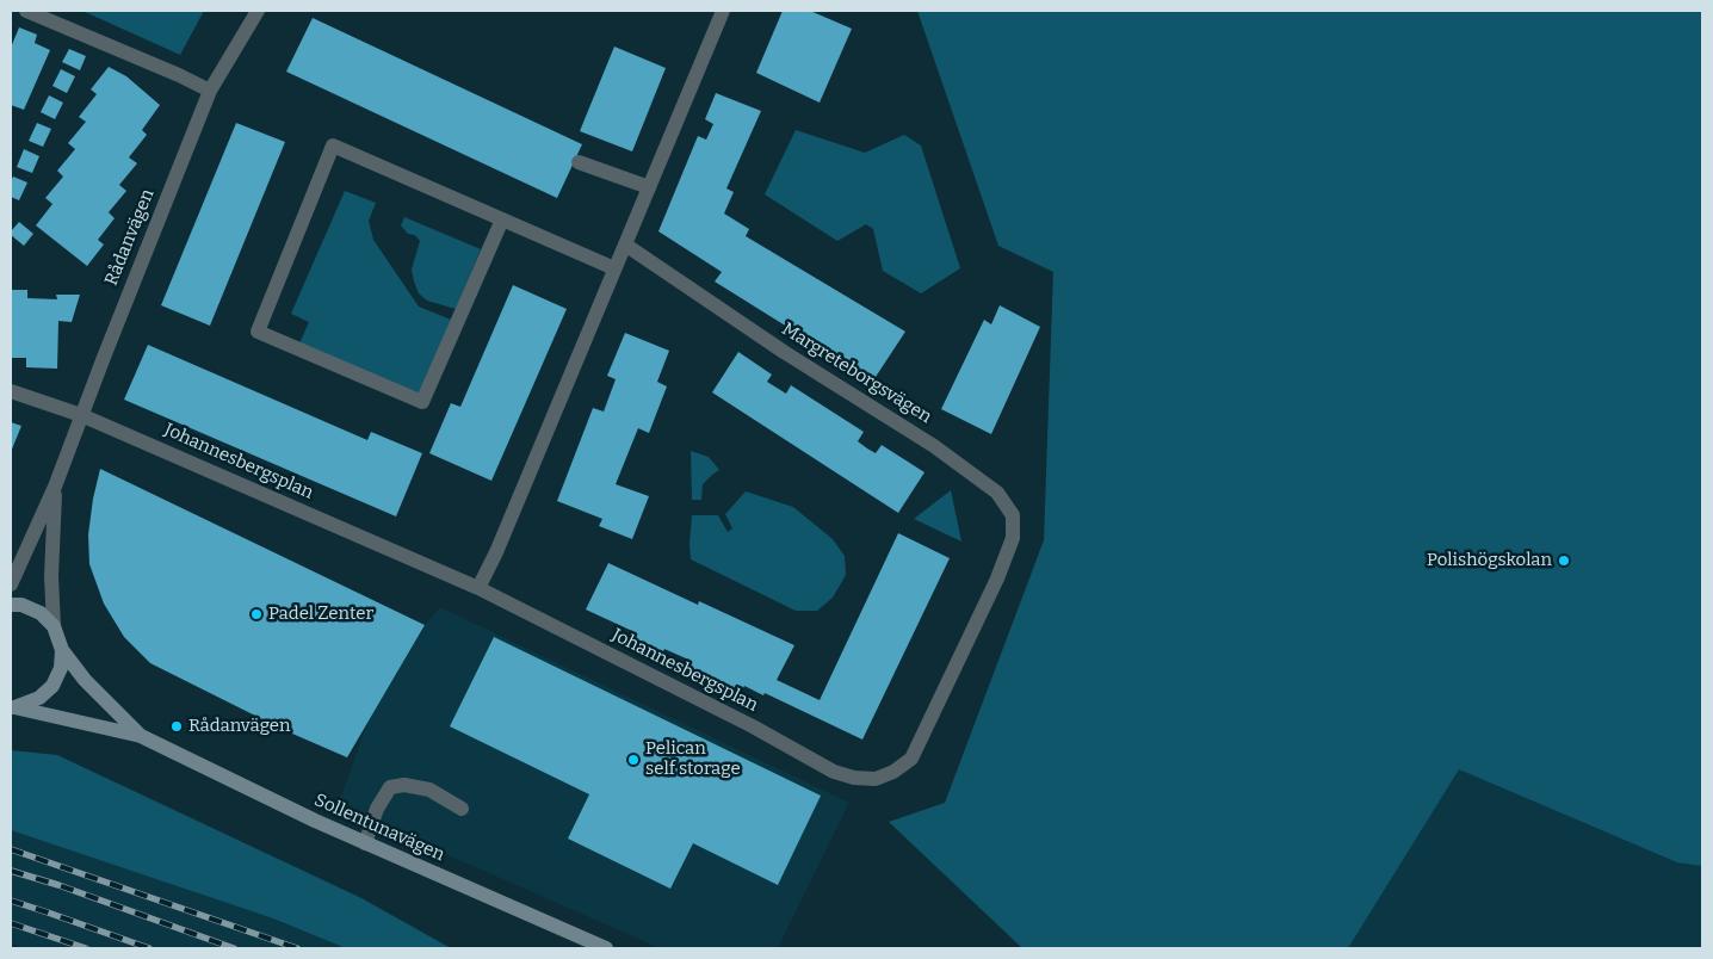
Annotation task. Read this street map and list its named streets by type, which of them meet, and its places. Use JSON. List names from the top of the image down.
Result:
{
  "streets": {
    "street": [
      "Rådanvägen",
      "Margreteborgsvägen",
      "Johannesbergsplan",
      "Sollentunavägen"
    ]
  },
  "crossings": [
    ["Rådanvägen", "Johannesbergsplan"],
    ["Rådanvägen", "Sollentunavägen"],
    ["Margreteborgsvägen", "Johannesbergsplan"]
  ],
  "places": [
    "Polishögskolan",
    "Padel Zenter",
    "Rådanvägen",
    "Pelican self storage"
  ]
}
